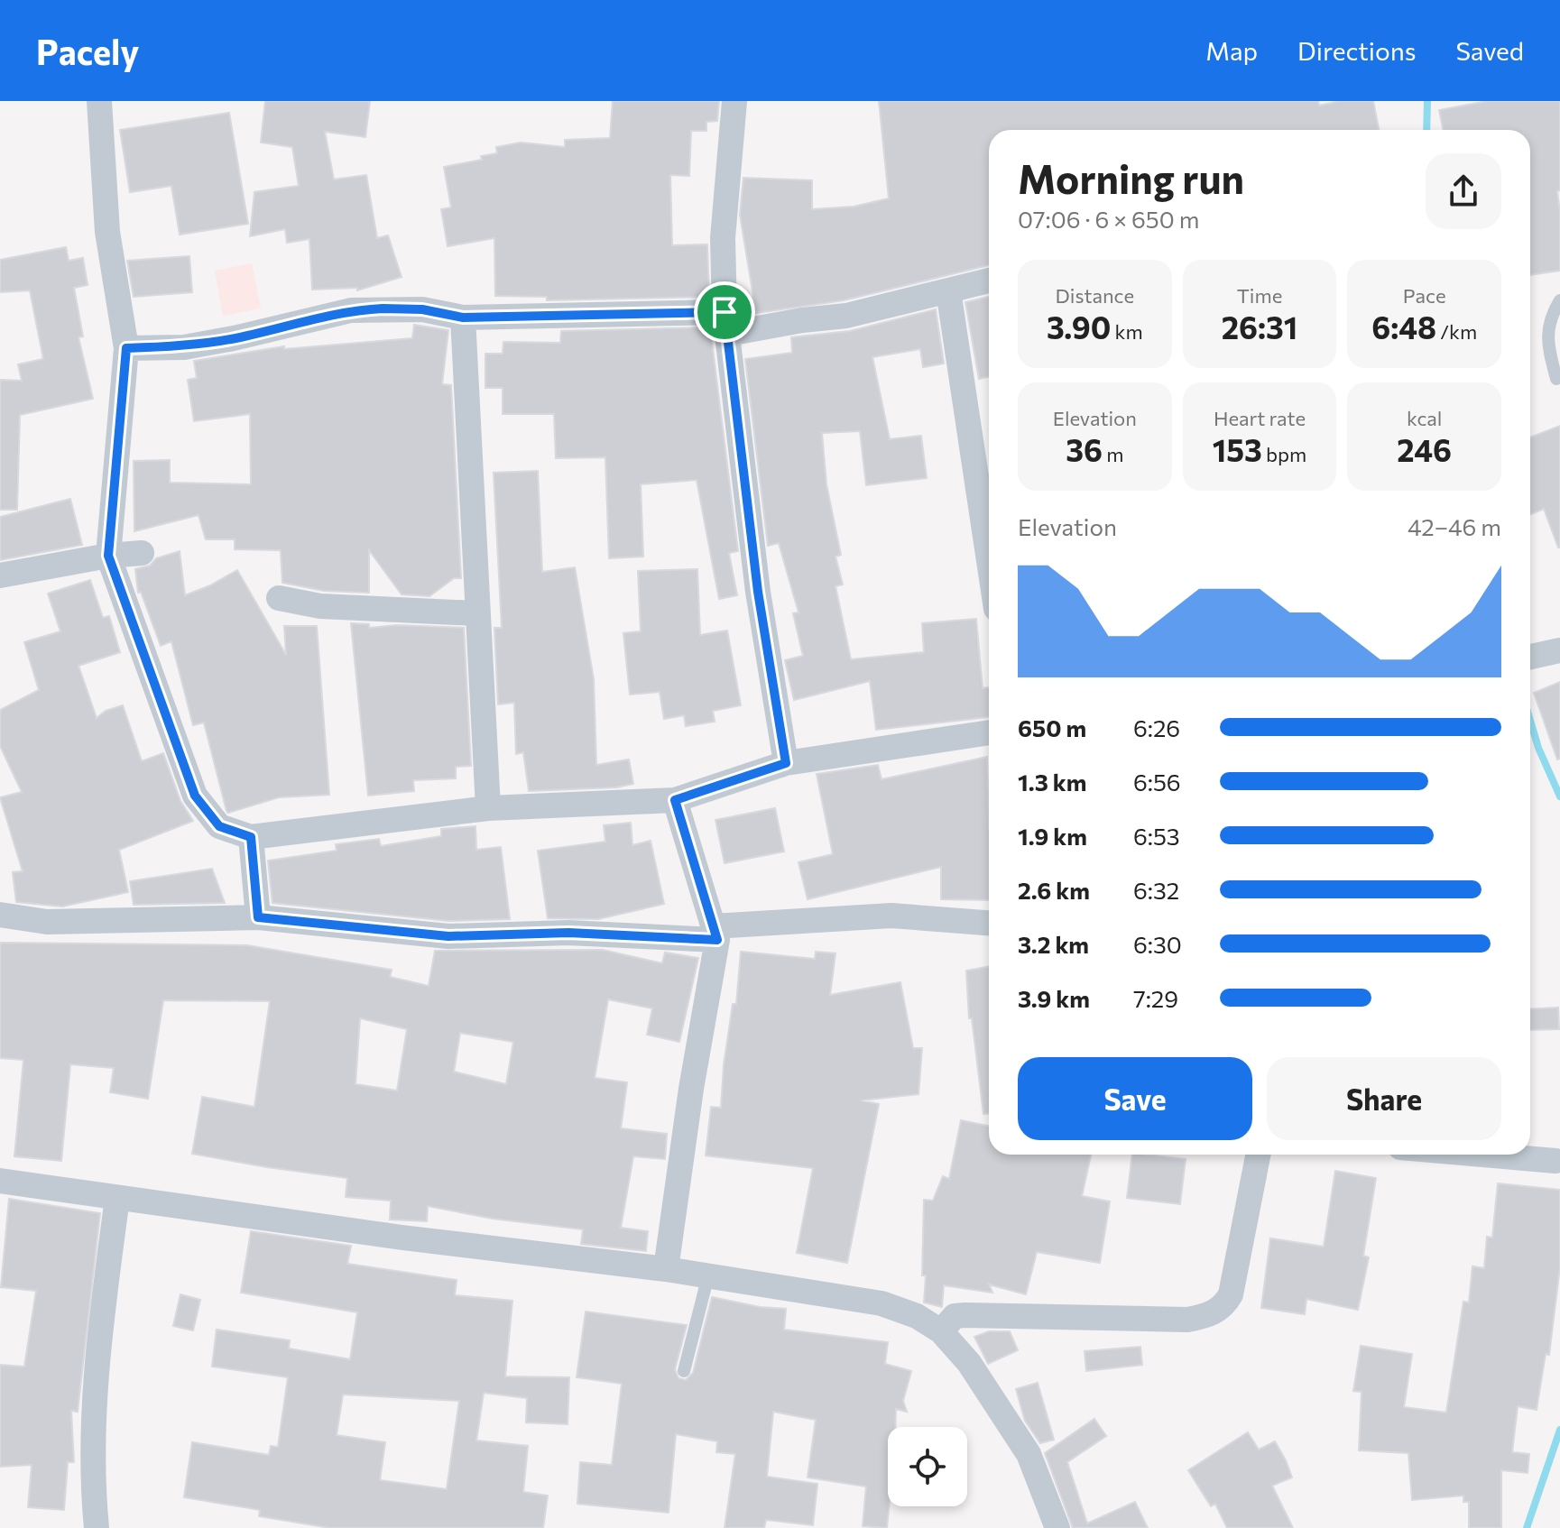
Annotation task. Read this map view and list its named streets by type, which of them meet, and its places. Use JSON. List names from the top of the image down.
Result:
{
  "page": {
    "header": "Pacely",
    "nav": ["Map", "Directions", "Saved"],
    "heading": ["Morning run", "07:06 · 6 × 650 m"],
    "stats": [
      ["Distance", "3.90 km"],
      ["Time", "26:31"],
      ["Pace", "6:48 /km"],
      ["Elevation", "36 m"],
      ["Heart rate", "153 bpm"],
      ["kcal", "246"]
    ],
    "chart": ["Elevation", "42–46 m"],
    "list": [
      {
        "name": "650 m",
        "note": "6:26"
      },
      {
        "name": "1.3 km",
        "note": "6:56"
      },
      {
        "name": "1.9 km",
        "note": "6:53"
      },
      {
        "name": "2.6 km",
        "note": "6:32"
      },
      {
        "name": "3.2 km",
        "note": "6:30"
      },
      {
        "name": "3.9 km",
        "note": "7:29"
      }
    ],
    "buttons": ["Save", "Share"]
  }
}
